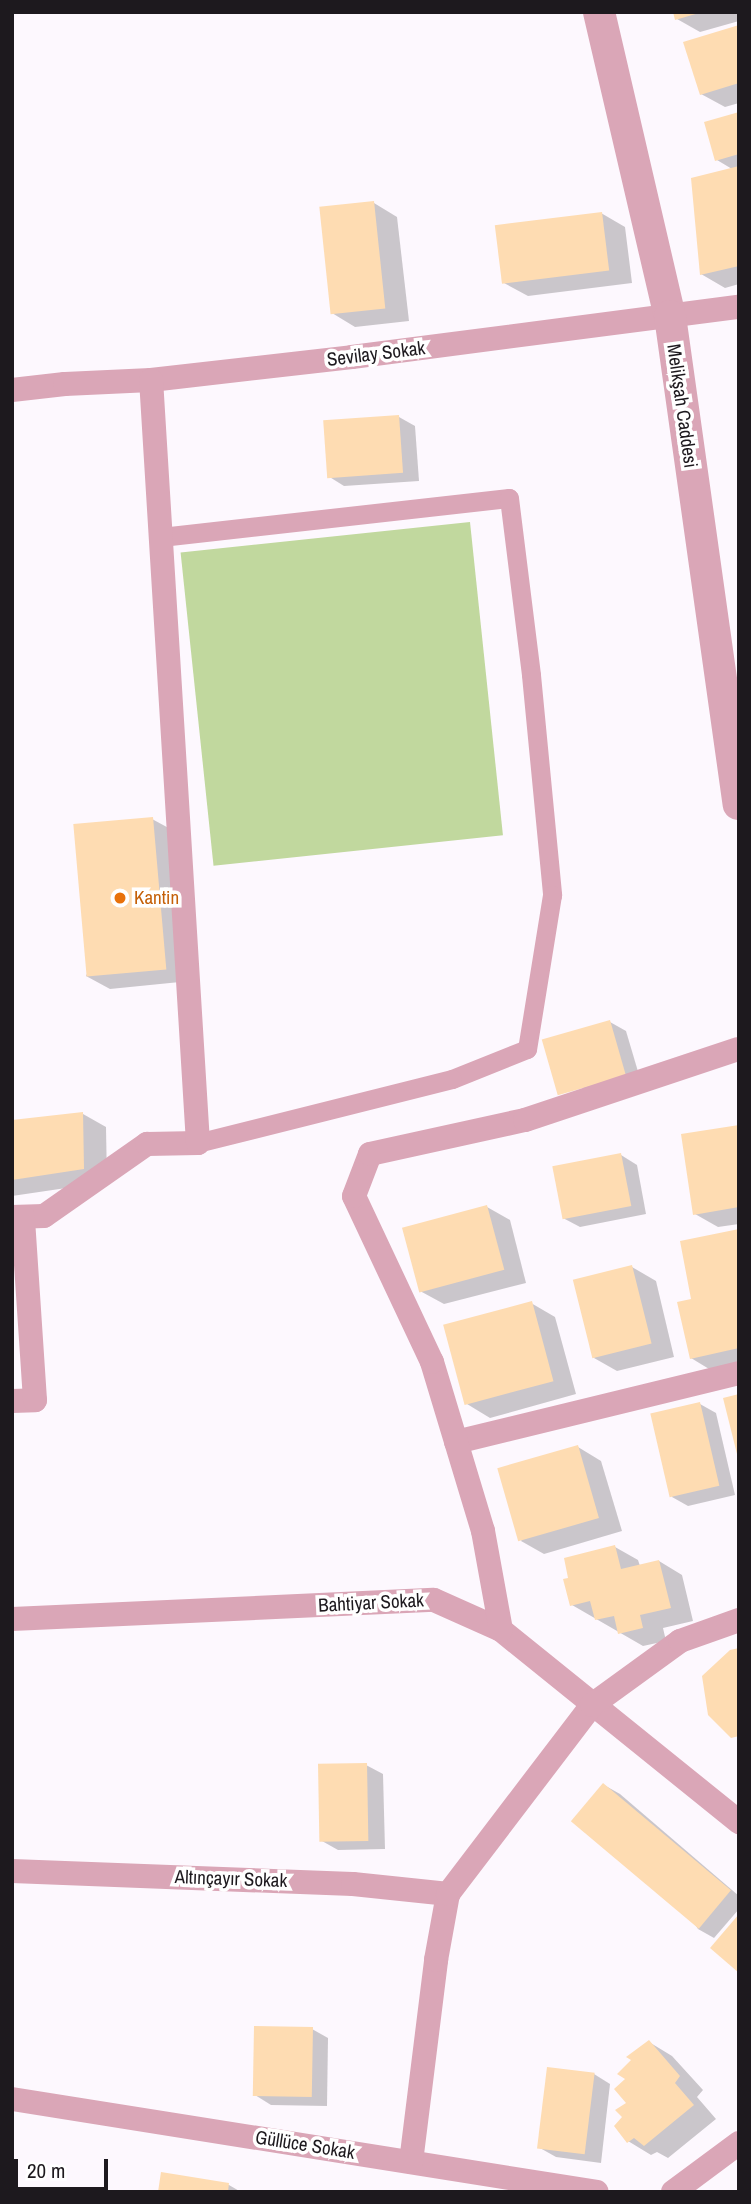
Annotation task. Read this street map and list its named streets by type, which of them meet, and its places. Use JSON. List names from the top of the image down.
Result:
{
  "streets": {
    "street": [
      "Sevilay Sokak",
      "Melikşah Caddesi",
      "Bahtiyar Sokak",
      "Altınçayır Sokak",
      "Güllüce Sokak"
    ]
  },
  "crossings": [
    ["Sevilay Sokak", "Melikşah Caddesi"]
  ],
  "places": ["Kantin"],
  "scale_bar": "20 m"
}
